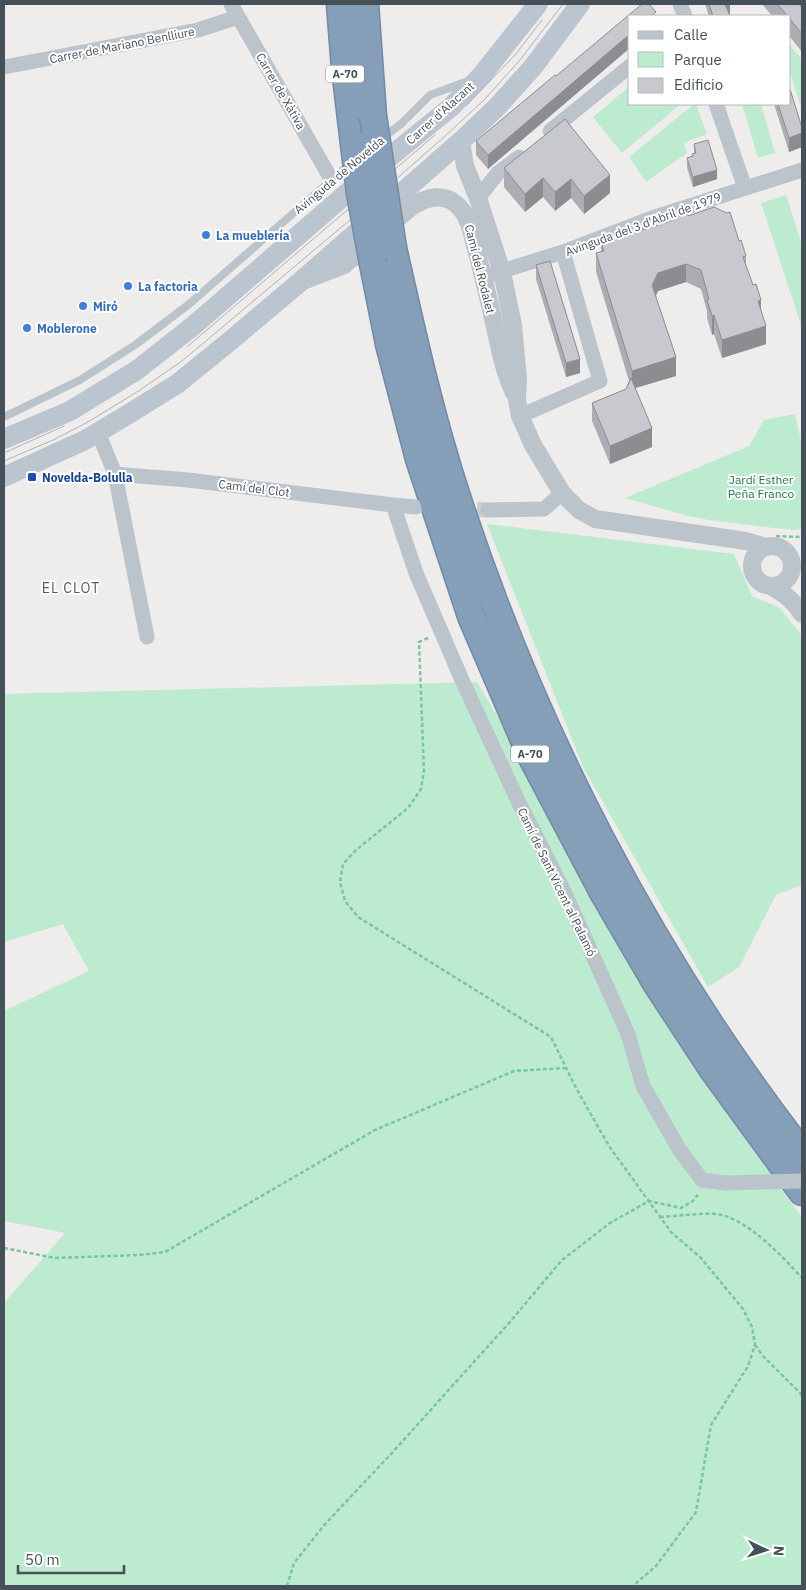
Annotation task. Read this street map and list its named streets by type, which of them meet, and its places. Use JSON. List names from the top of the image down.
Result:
{
  "streets": {
    "highway": ["A-70"],
    "main road": ["Carrer d'Alacant", "Avinguda de Novelda"],
    "street": [
      "Carrer de Mariano Benlliure",
      "Carrer de Xàtiva",
      "Avinguda del 3 d'Abril de 1979",
      "Camí del Rodalet",
      "Camí del Clot",
      "Camí de Sant Vicent al Palamó"
    ]
  },
  "crossings": [
    ["Carrer de Mariano Benlliure", "Carrer de Xàtiva"],
    ["A-70", "Carrer d'Alacant"],
    ["A-70", "Avinguda de Novelda"],
    ["Carrer de Xàtiva", "Avinguda de Novelda"],
    ["Carrer d'Alacant", "Avinguda de Novelda"],
    ["Avinguda del 3 d'Abril de 1979", "Camí del Rodalet"],
    ["Camí del Clot", "Camí de Sant Vicent al Palamó"]
  ],
  "districts": ["EL CLOT"],
  "parks": ["Jardí Esther Peña Franco"],
  "places": {
    "other": [
      "La mueblería",
      "La factoria",
      "Miró",
      "Moblerone"
    ],
    "transit": ["Novelda-Bolulla"]
  },
  "legend": ["Calle", "Parque", "Edificio"],
  "scale_bar": "50 m",
  "north": "right"
}
